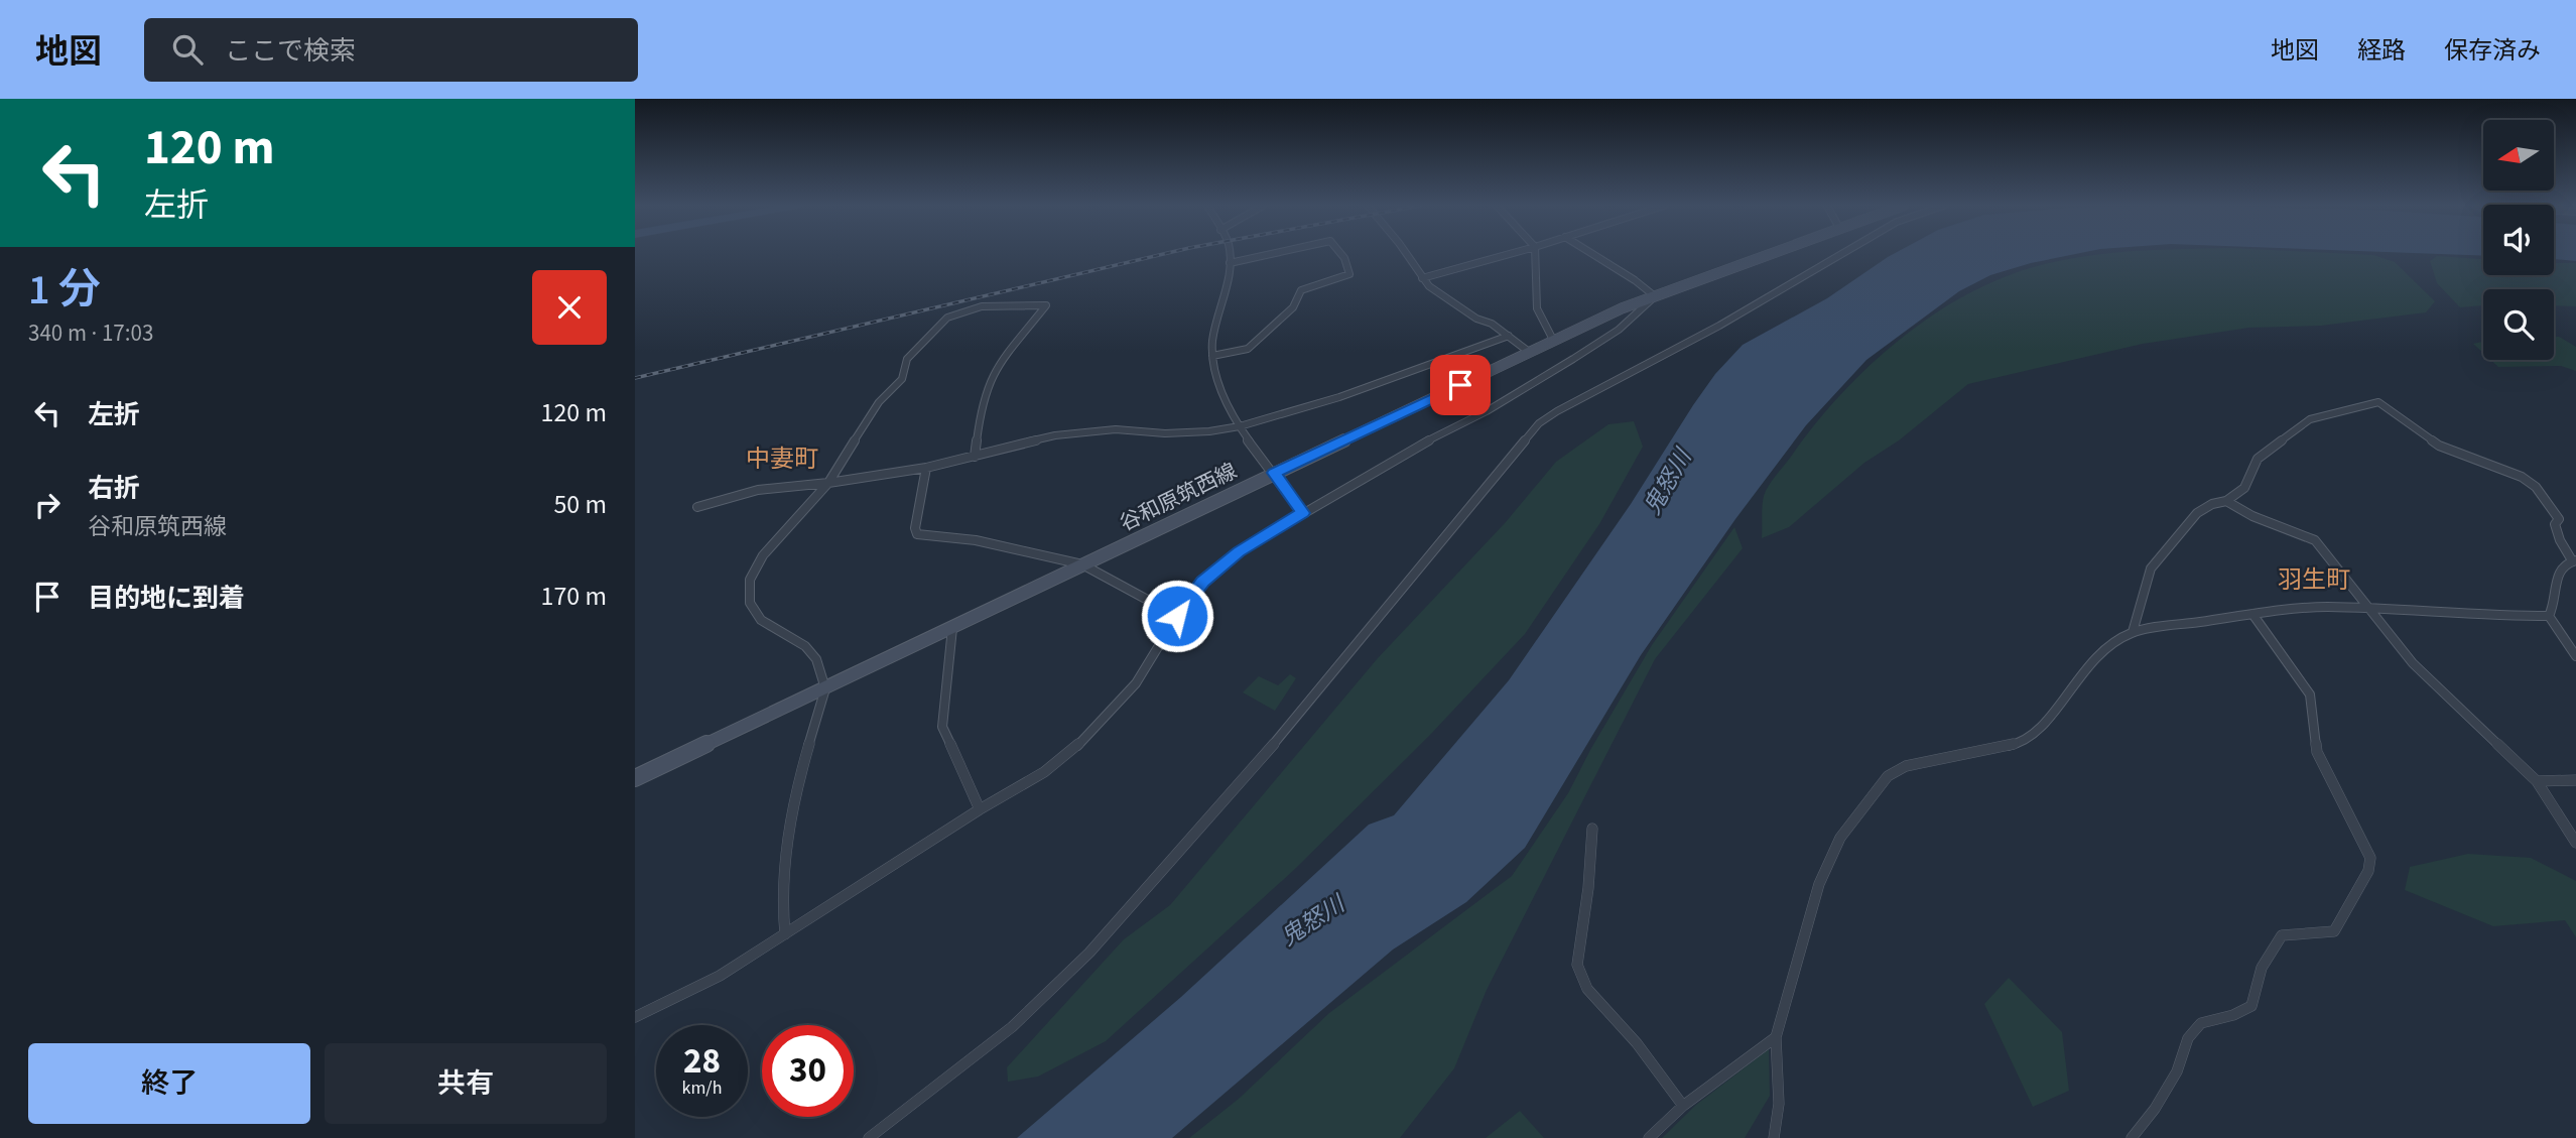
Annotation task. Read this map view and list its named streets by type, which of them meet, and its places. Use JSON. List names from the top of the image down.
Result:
{
  "streets": {
    "main road": ["谷和原筑西線"]
  },
  "districts": ["中妻町", "羽生町"],
  "water": ["鬼怒川"],
  "north": "left",
  "page": {
    "header": "地図",
    "search": "ここで検索",
    "nav": ["地図", "経路", "保存済み"],
    "turn": ["120 m", "左折"],
    "heading": ["1 分", "340 m · 17:03"],
    "list": [
      {
        "name": "左折",
        "value": "120 m"
      },
      {
        "name": "右折",
        "note": "谷和原筑西線",
        "value": "50 m"
      },
      {
        "name": "目的地に到着",
        "value": "170 m"
      }
    ],
    "speed": "28 km/h",
    "limit": "30",
    "buttons": ["終了", "共有"]
  }
}
